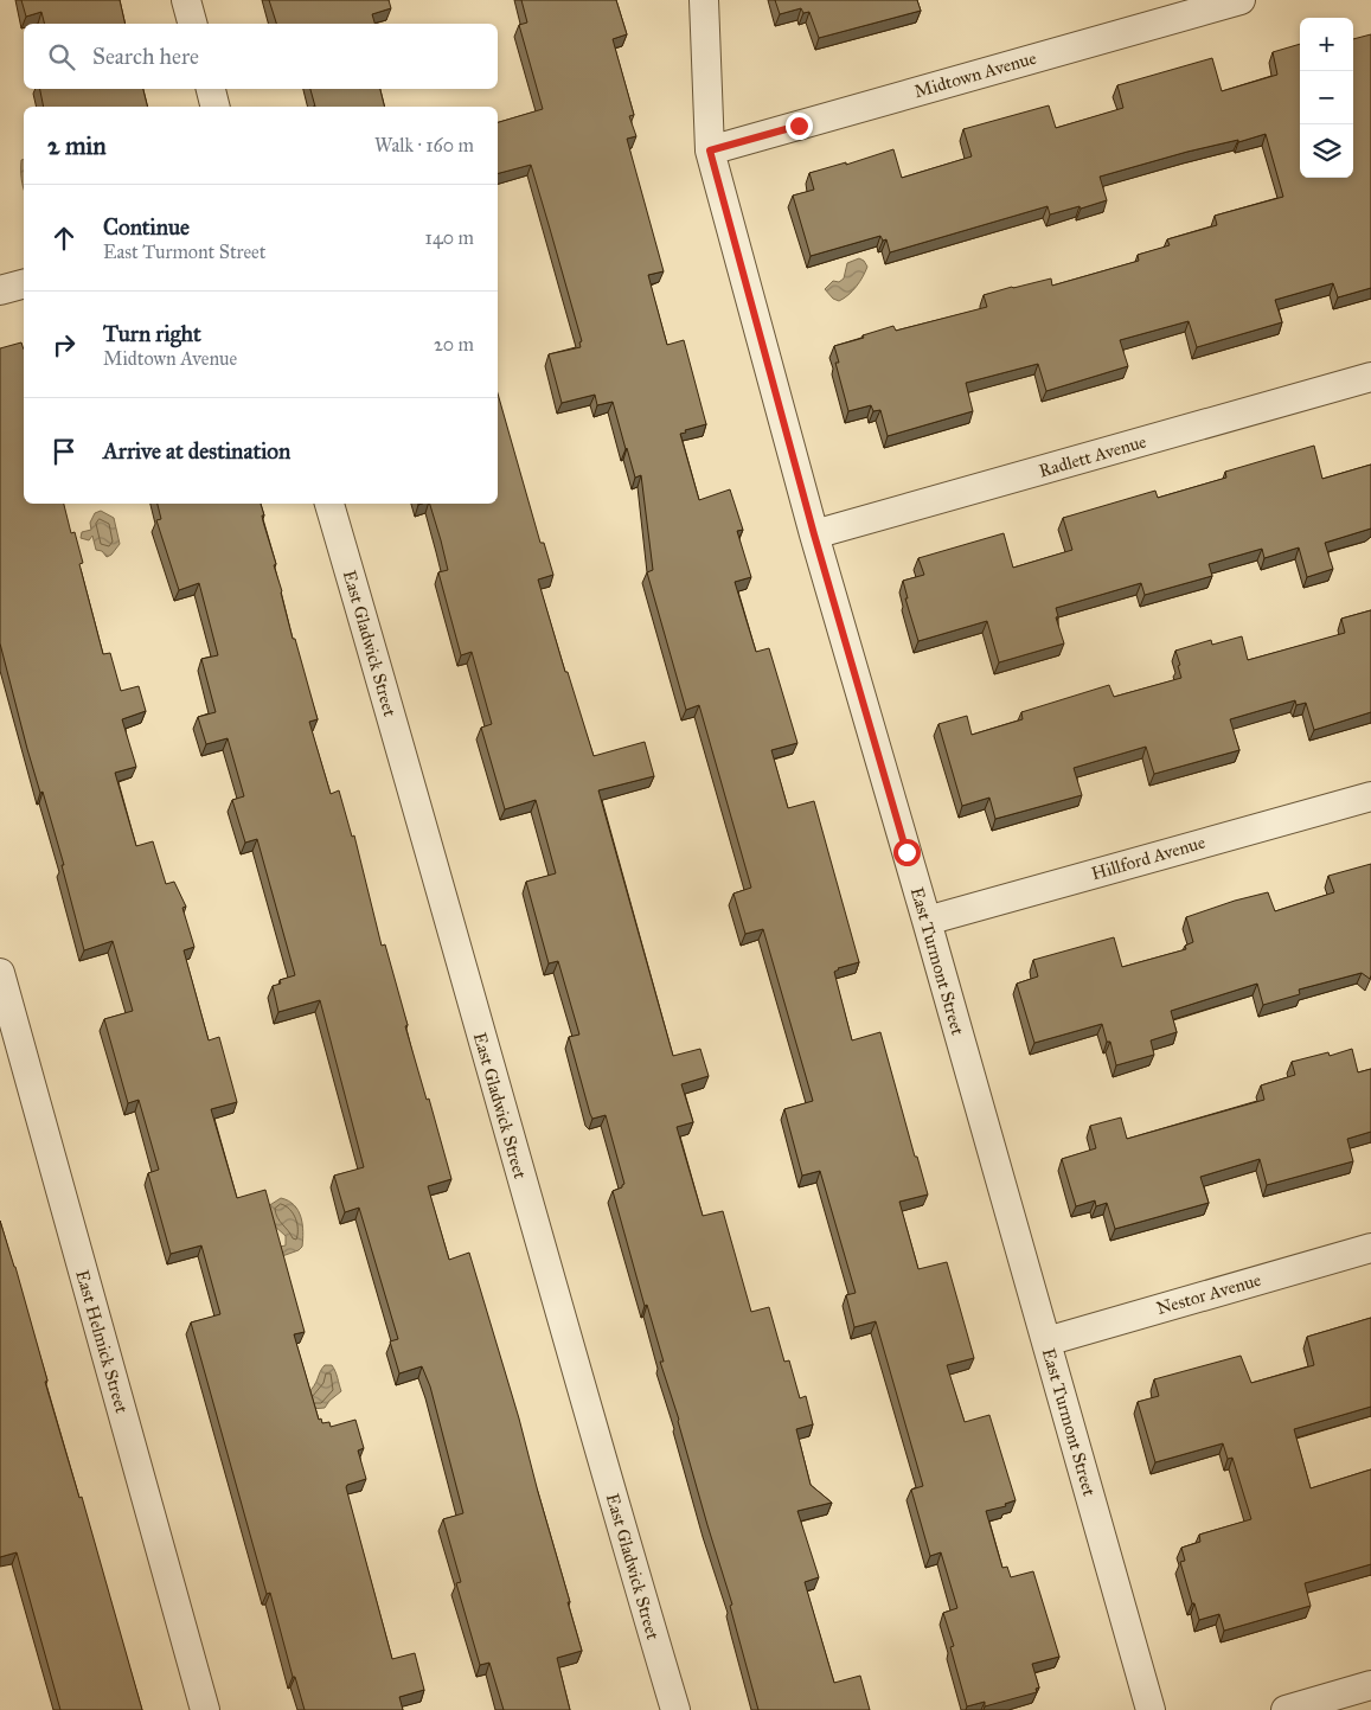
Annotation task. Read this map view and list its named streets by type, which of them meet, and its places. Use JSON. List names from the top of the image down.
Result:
{
  "streets": {
    "street": [
      "Midtown Avenue",
      "Radlett Avenue",
      "East Gladwick Street",
      "Hillford Avenue",
      "East Turmont Street",
      "Nestor Avenue",
      "East Helmick Street"
    ]
  },
  "crossings": [
    ["Midtown Avenue", "East Turmont Street"],
    ["Radlett Avenue", "East Turmont Street"],
    ["Hillford Avenue", "East Turmont Street"],
    ["East Turmont Street", "Nestor Avenue"]
  ],
  "page": {
    "map_buttons": ["+", "−"],
    "search": "Search here",
    "heading": ["2 min", "Walk · 160 m"],
    "list": [
      ["Continue", "East Turmont Street", "140 m"],
      ["Turn right", "Midtown Avenue", "20 m"],
      "Arrive at destination"
    ]
  }
}
